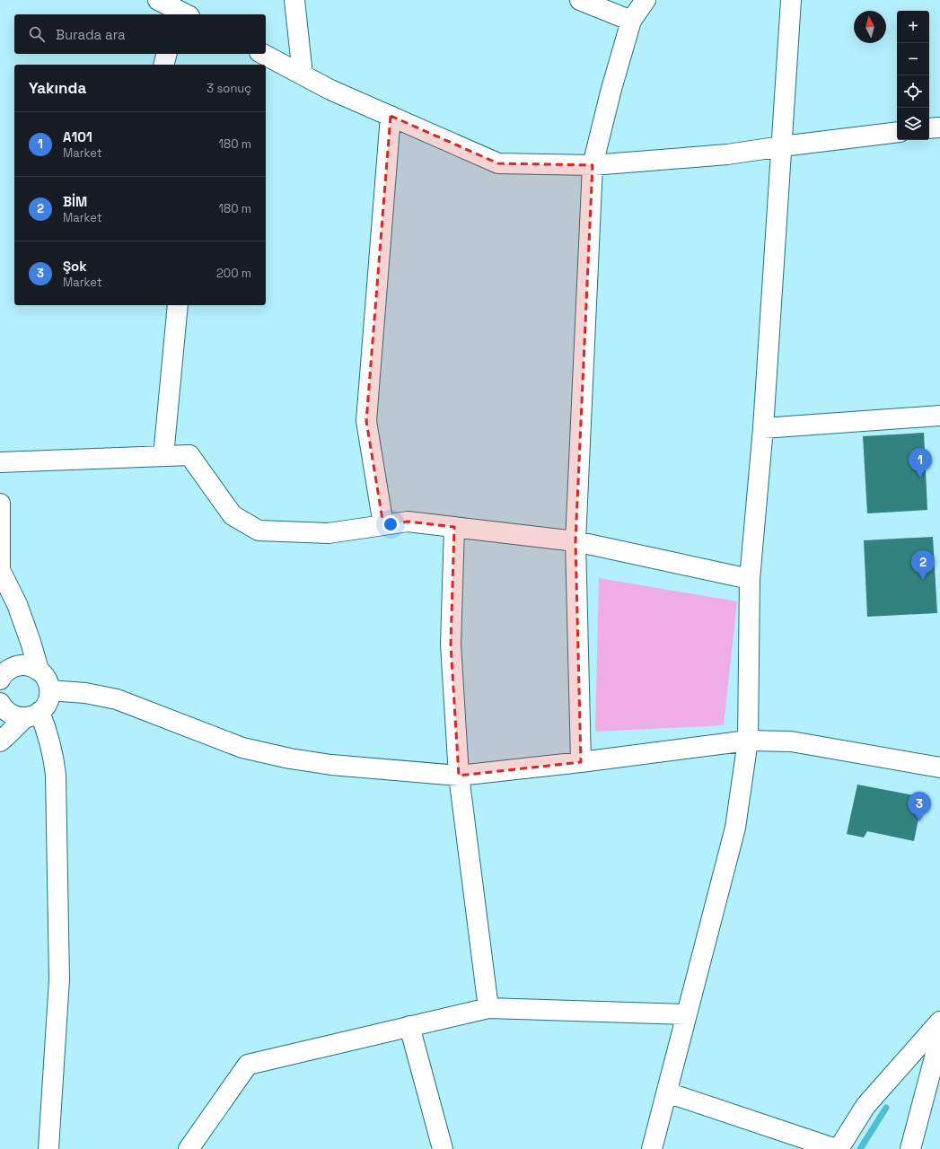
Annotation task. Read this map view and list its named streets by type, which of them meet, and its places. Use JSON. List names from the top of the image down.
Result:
{
  "north": "top",
  "page": {
    "map_buttons": ["+", "−"],
    "search": "Burada ara",
    "heading": ["Yakında", "3 sonuç"],
    "list": [
      {
        "mark": "1",
        "name": "A101",
        "note": "Market",
        "value": "180 m"
      },
      {
        "mark": "2",
        "name": "BİM",
        "note": "Market",
        "value": "180 m"
      },
      {
        "mark": "3",
        "name": "Şok",
        "note": "Market",
        "value": "200 m"
      }
    ],
    "pins": ["1", "2", "3"]
  }
}
